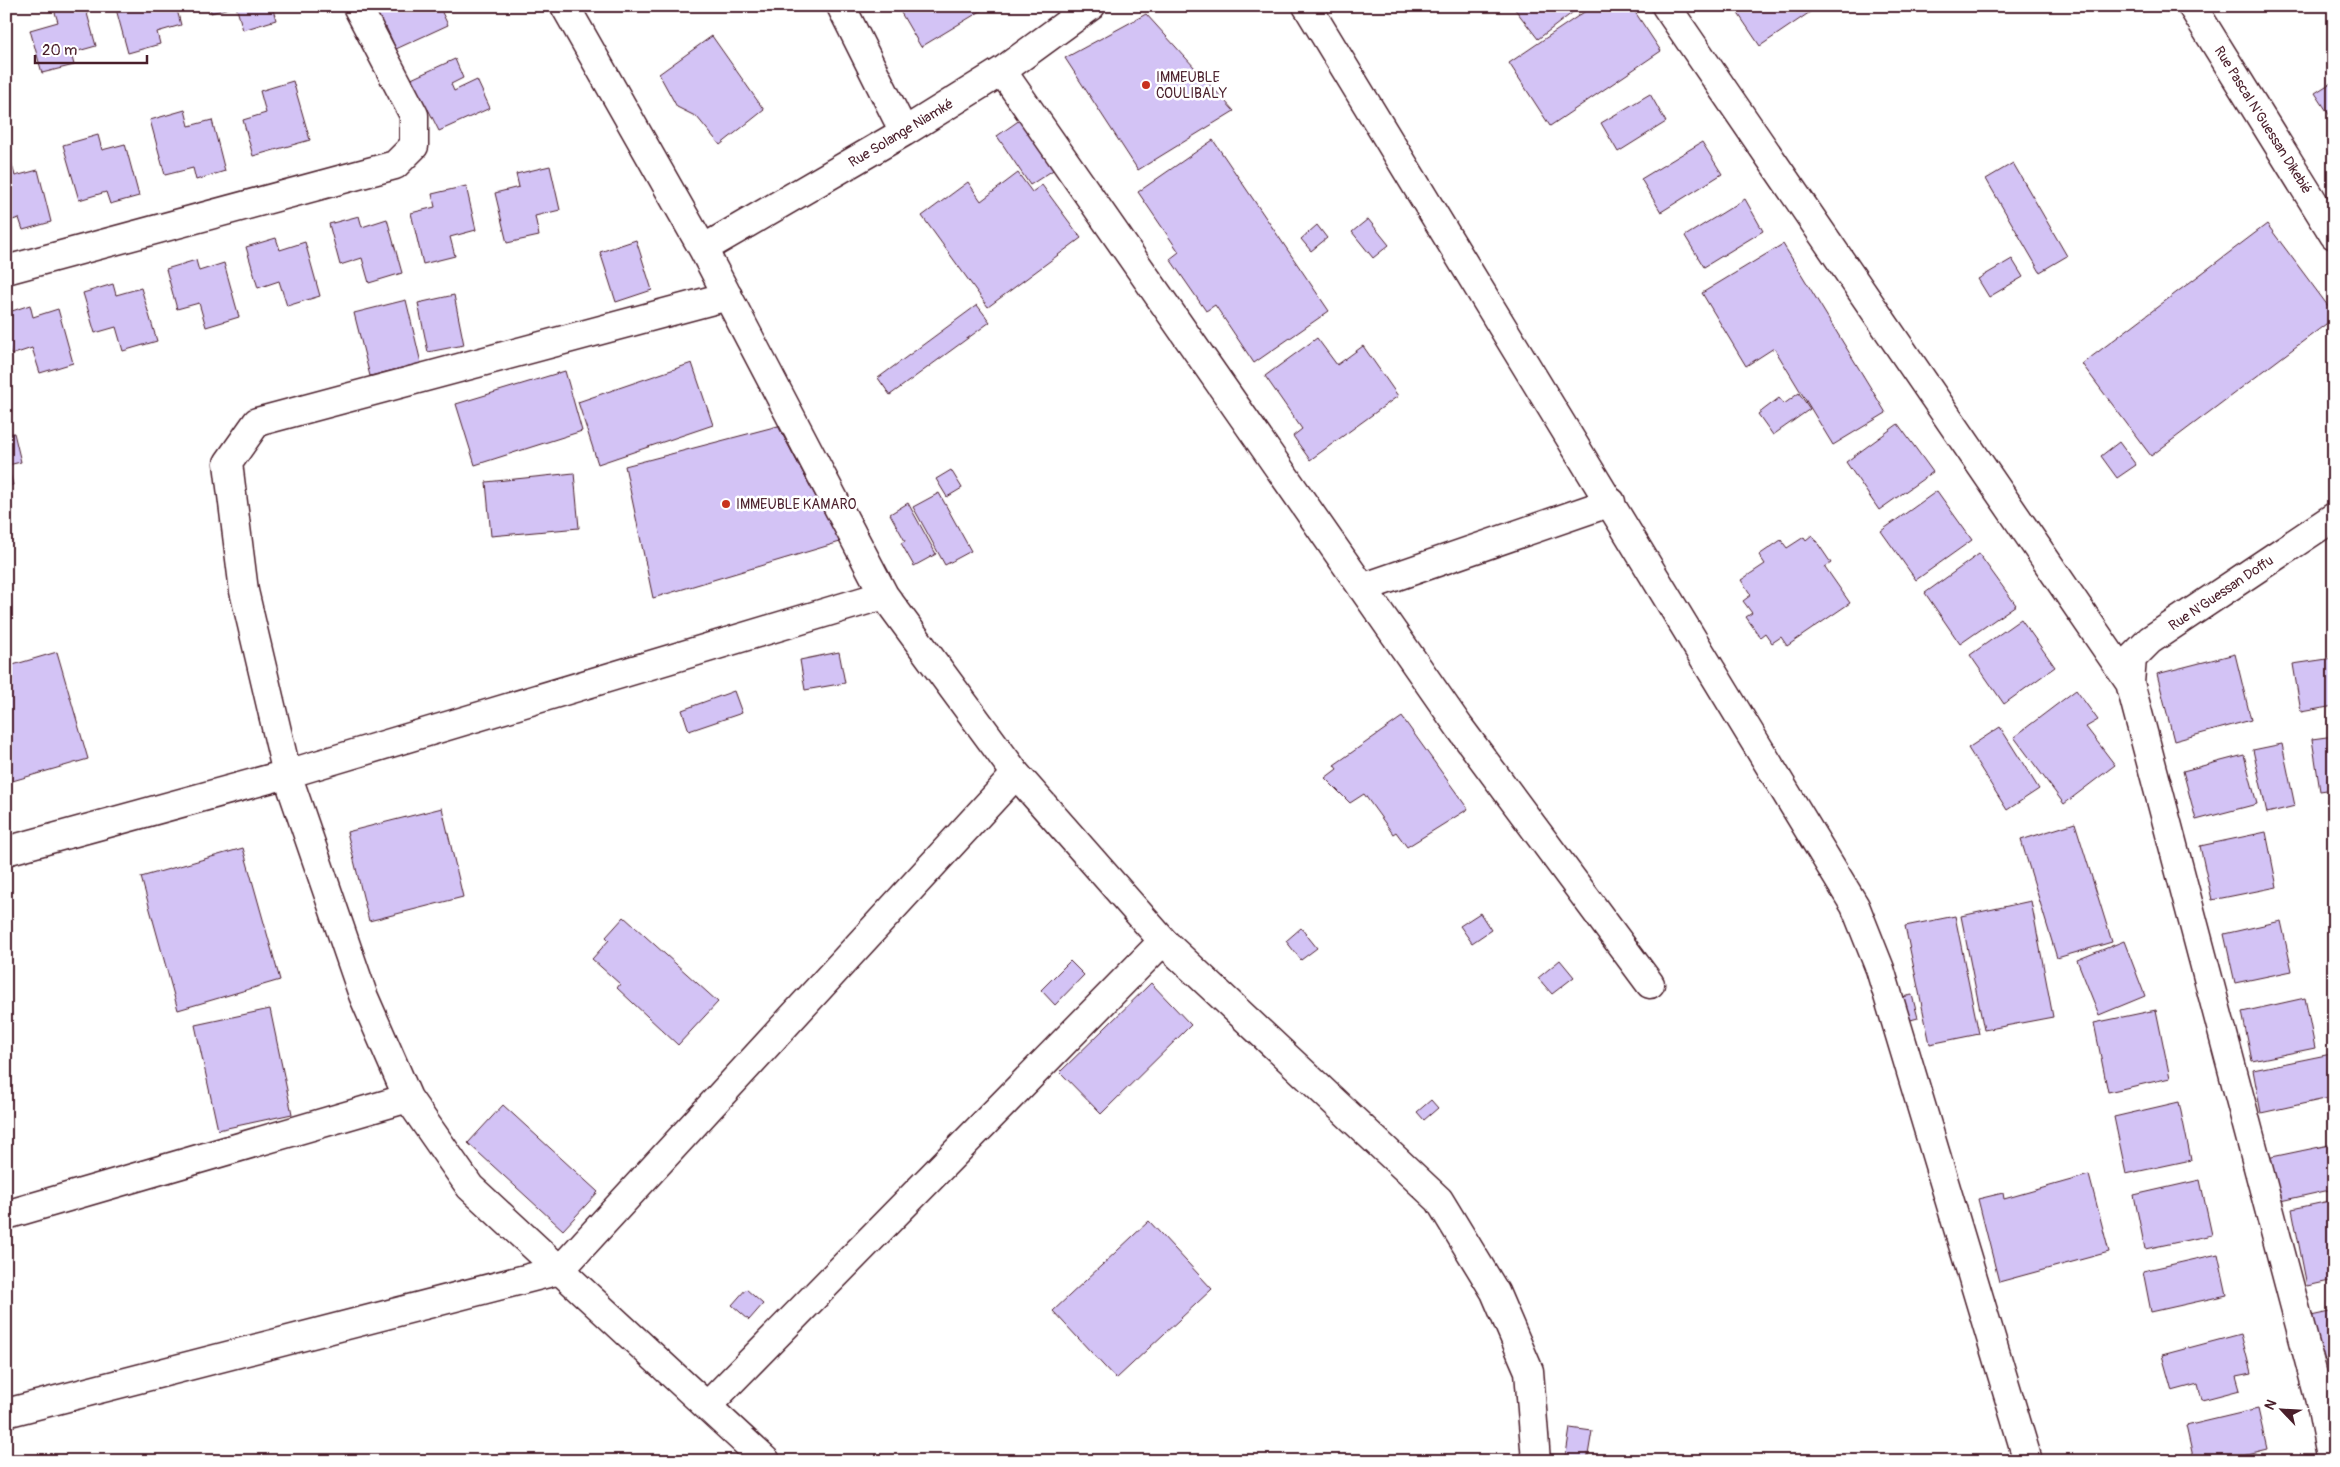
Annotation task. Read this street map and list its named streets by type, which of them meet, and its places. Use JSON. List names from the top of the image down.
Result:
{
  "streets": {
    "street": ["Rue Pascal N'Guessan Dikebié", "Rue Solange Niamké", "Rue N'Guessan Doffu"]
  },
  "places": ["IMMEUBLE COULIBALY", "IMMEUBLE KAMARO"],
  "scale_bar": "20 m",
  "north": "top left"
}
